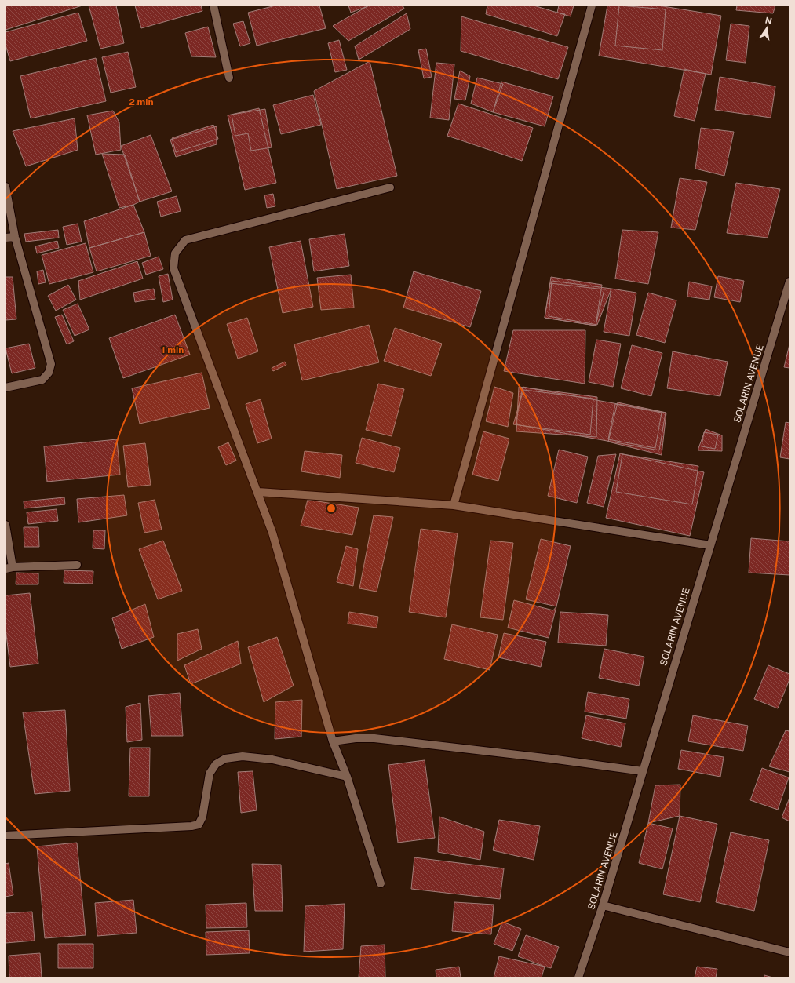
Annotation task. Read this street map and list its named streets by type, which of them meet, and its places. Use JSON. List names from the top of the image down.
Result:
{
  "streets": {
    "street": ["SOLARIN AVENUE"]
  },
  "north": "top",
  "rings": ["2 min", "1 min"]
}
